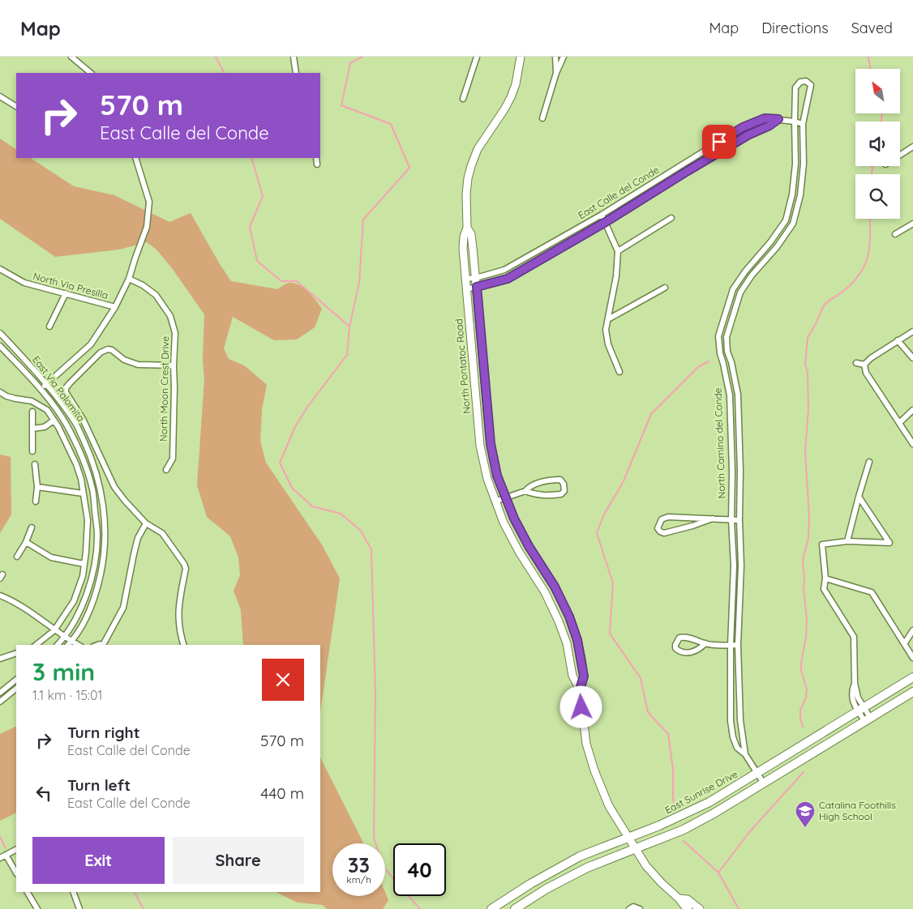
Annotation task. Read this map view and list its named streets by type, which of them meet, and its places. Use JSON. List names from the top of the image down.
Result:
{
  "streets": {
    "main road": ["East Sunrise Drive"],
    "street": [
      "East Calle del Conde",
      "North Via Presilla",
      "North Pontatoc Road",
      "East Via Palomita",
      "North Moon Crest Drive",
      "North Camino del Conde"
    ]
  },
  "crossings": [
    ["East Calle del Conde", "North Pontatoc Road"],
    ["East Calle del Conde", "North Camino del Conde"],
    ["North Pontatoc Road", "East Sunrise Drive"],
    ["North Camino del Conde", "East Sunrise Drive"]
  ],
  "places": {
    "school or university": ["Catalina Foothills High School"]
  },
  "north": "top left",
  "page": {
    "header": "Map",
    "nav": ["Map", "Directions", "Saved"],
    "turn": ["570 m", "East Calle del Conde"],
    "heading": ["3 min", "1.1 km · 15:01"],
    "list": [
      {
        "name": "Turn right",
        "note": "East Calle del Conde",
        "value": "570 m"
      },
      {
        "name": "Turn left",
        "note": "East Calle del Conde",
        "value": "440 m"
      }
    ],
    "buttons": ["Exit", "Share"],
    "speed": "33 km/h",
    "limit": "40"
  }
}
